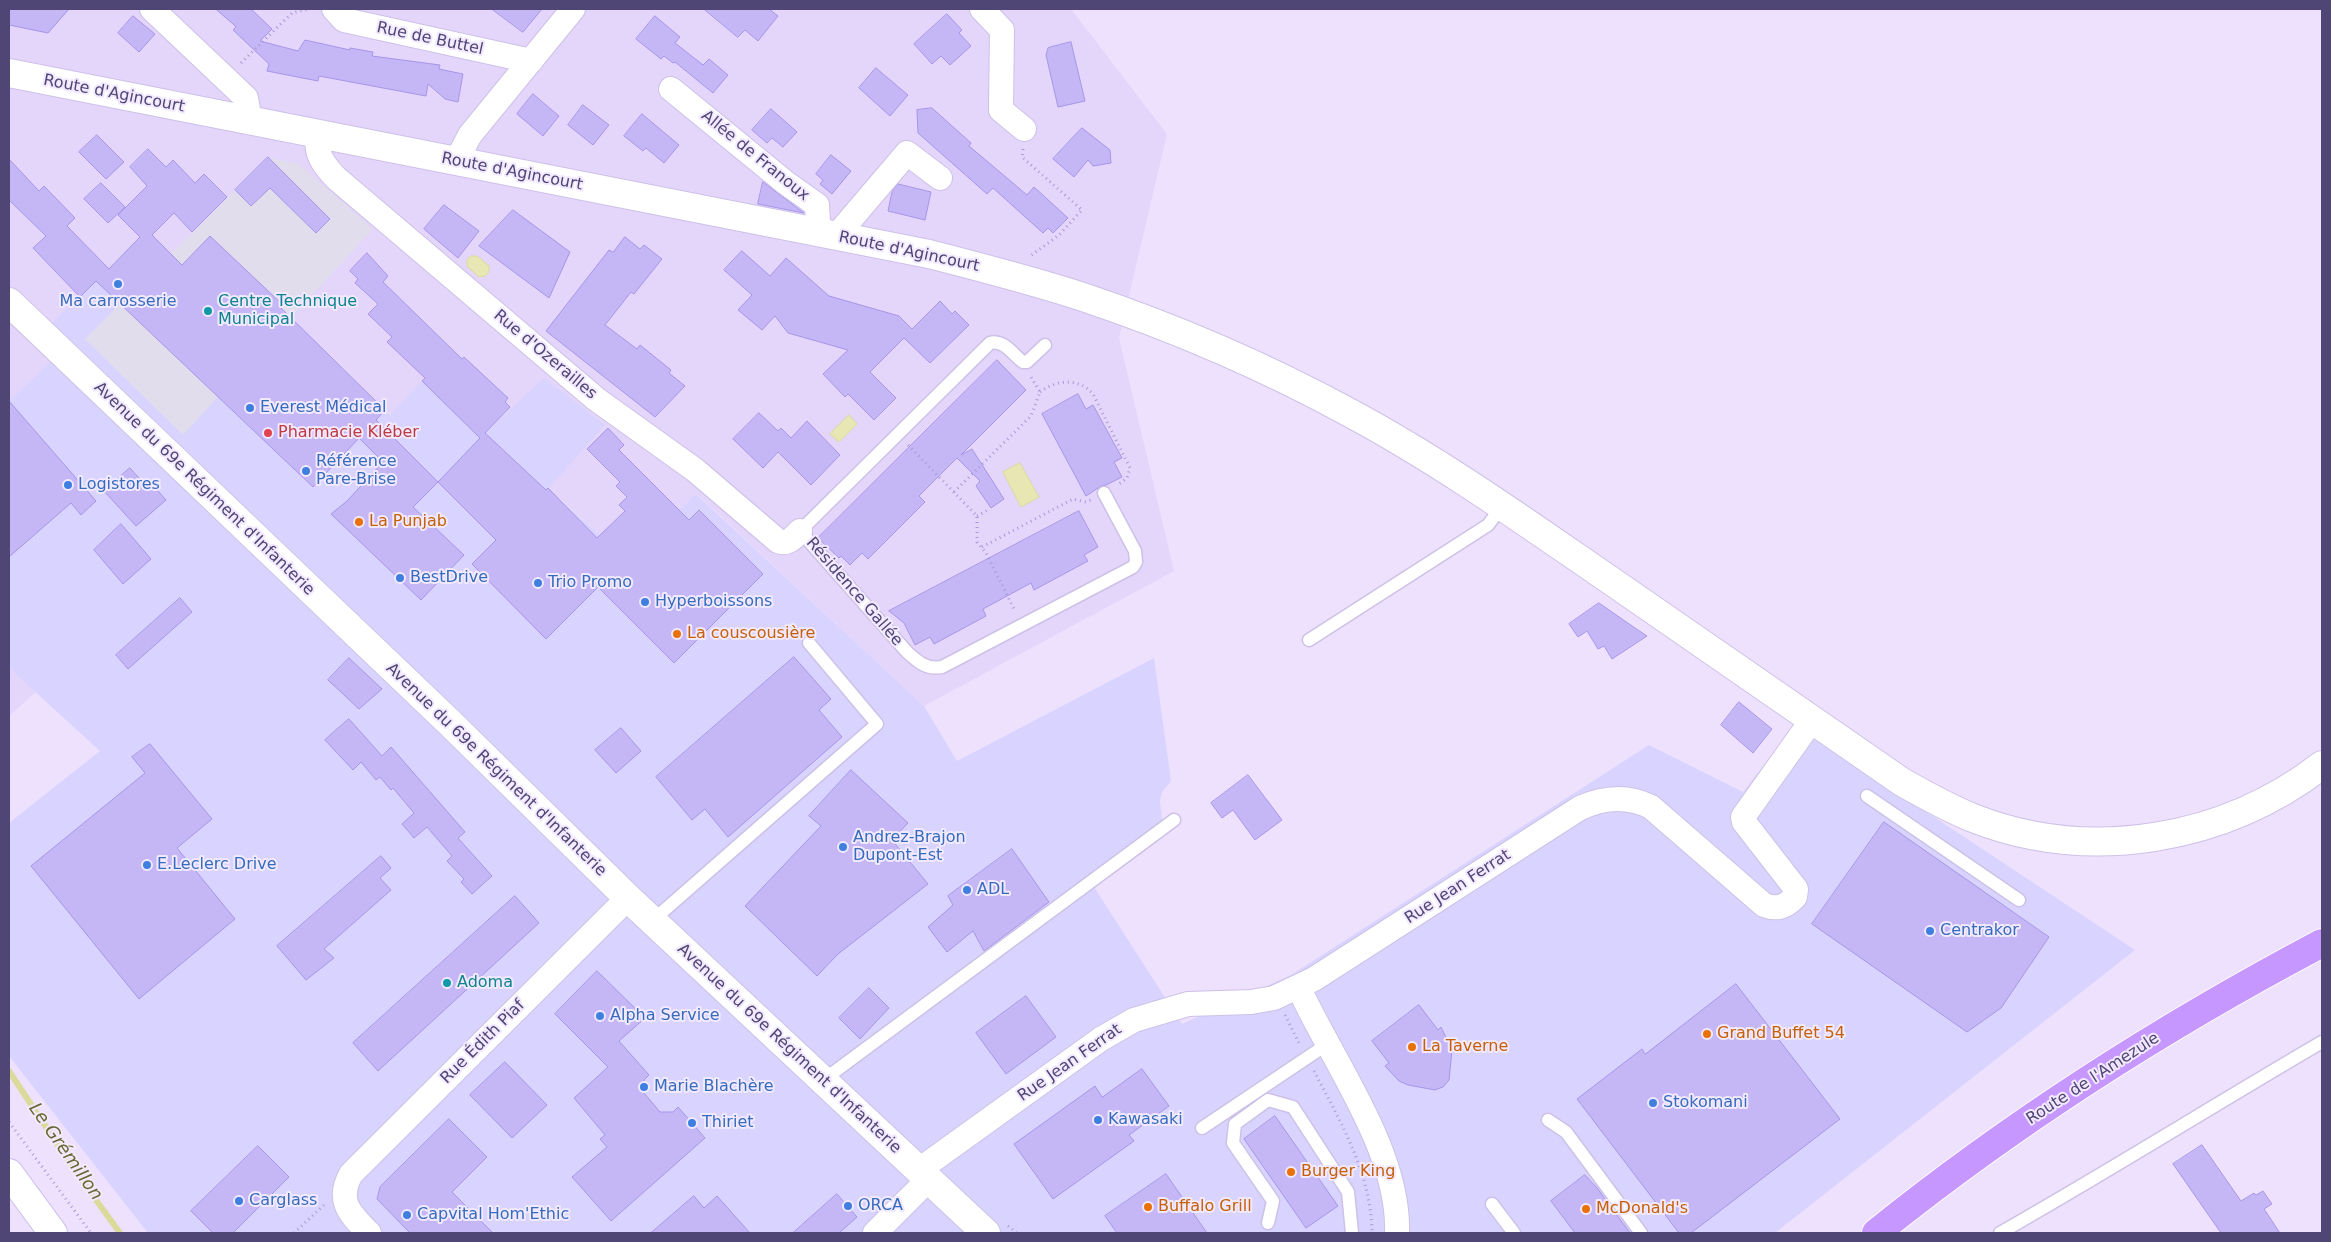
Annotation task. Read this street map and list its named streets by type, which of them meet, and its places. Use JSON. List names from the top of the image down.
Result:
{
  "streets": {
    "main road": ["Route de l'Amezule"],
    "street": [
      "Rue de Buttel",
      "Route d'Agincourt",
      "Allée de Franoux",
      "Rue d'Ozerailles",
      "Avenue du 69e Régiment d'Infanterie",
      "Rue Jean Ferrat",
      "Rue Édith Piaf"
    ],
    "lane": ["Résidence Gallée"]
  },
  "crossings": [
    ["Route d'Agincourt", "Allée de Franoux"],
    ["Route d'Agincourt", "Rue d'Ozerailles"],
    ["Route d'Agincourt", "Rue Jean Ferrat"],
    ["Rue d'Ozerailles", "Résidence Gallée"],
    ["Avenue du 69e Régiment d'Infanterie", "Rue Jean Ferrat"],
    ["Avenue du 69e Régiment d'Infanterie", "Rue Édith Piaf"]
  ],
  "water": ["Le Grémillon"],
  "places": [
    "Ma carrosserie",
    "Centre Technique Municipal",
    "Everest Médical",
    "Pharmacie Kléber",
    "Référence Pare-Brise",
    "Logistores",
    "La Punjab",
    "BestDrive",
    "Trio Promo",
    "Hyperboissons",
    "La couscousière",
    "Andrez-Brajon Dupont-Est",
    "E.Leclerc Drive",
    "ADL",
    "Centrakor",
    "Adoma",
    "Alpha Service",
    "Grand Buffet 54",
    "La Taverne",
    "Marie Blachère",
    "Stokomani",
    "Kawasaki",
    "Thiriet",
    "Burger King",
    "Carglass",
    "ORCA",
    "Buffalo Grill",
    "McDonald's",
    "Capvital Hom'Ethic"
  ]
}
